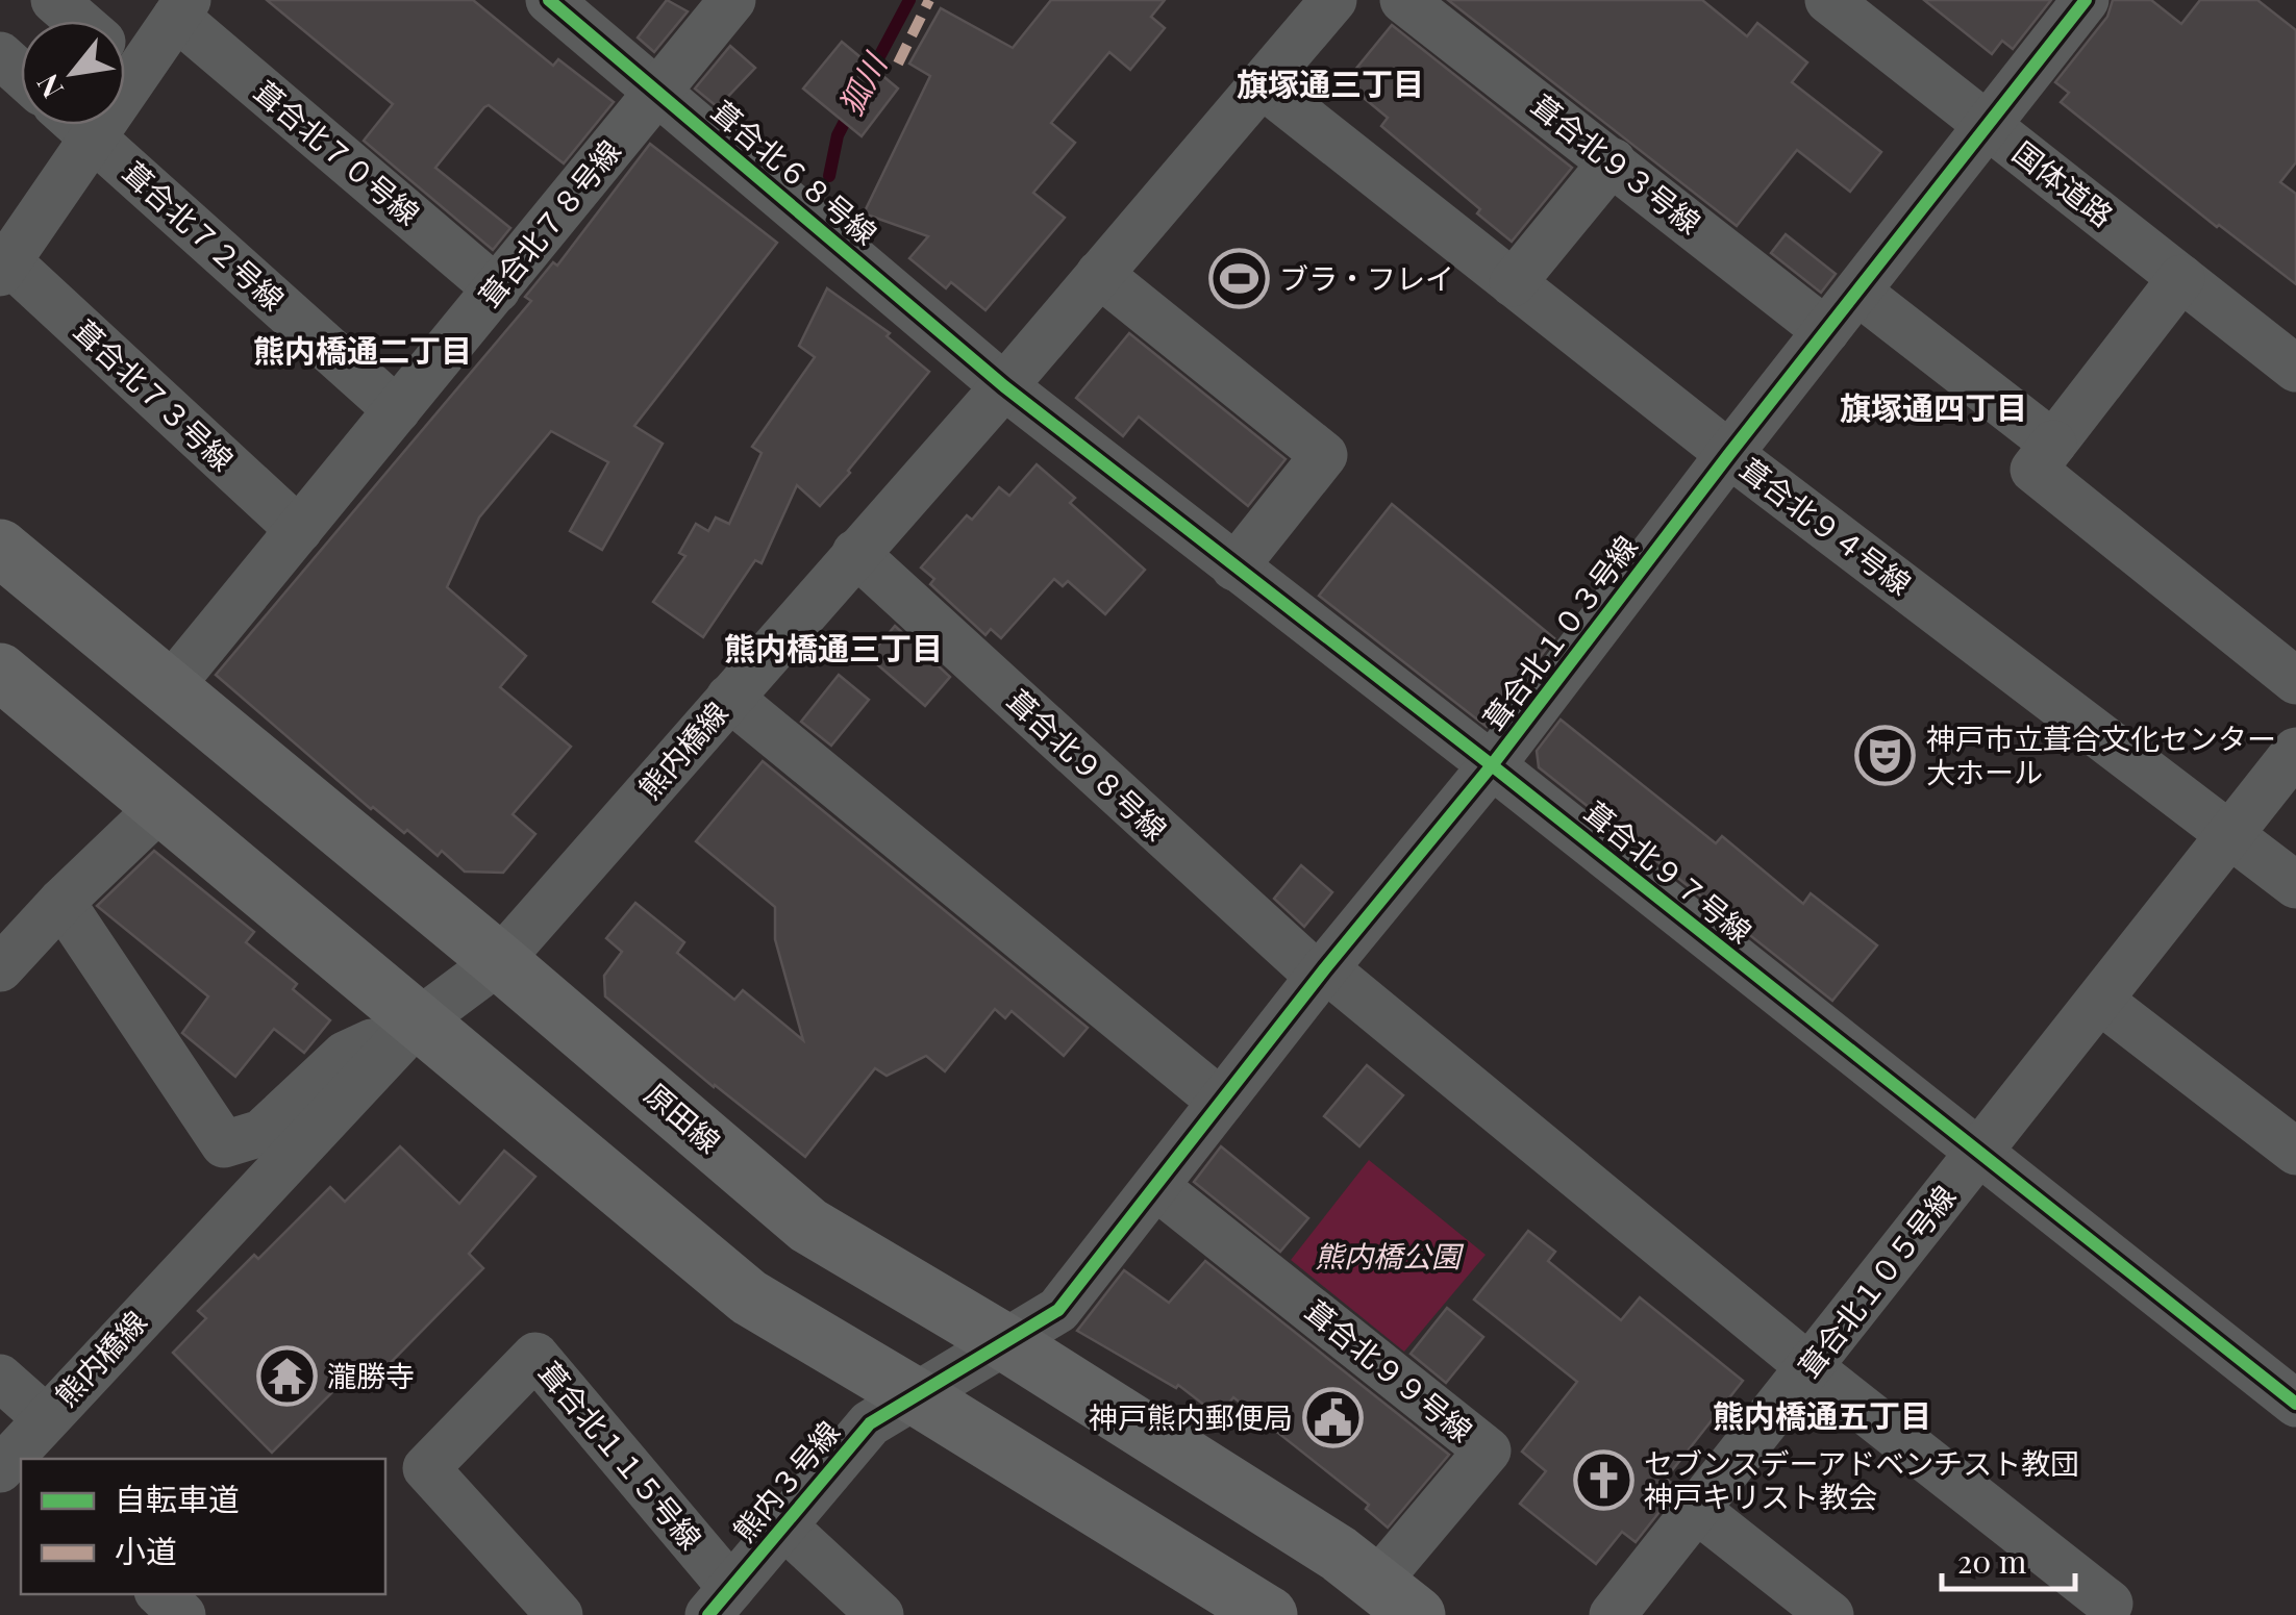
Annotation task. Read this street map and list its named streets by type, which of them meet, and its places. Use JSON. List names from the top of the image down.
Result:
{
  "streets": {
    "main road": ["原田線"],
    "street": [
      "葺合北７０号線",
      "葺合北９３号線",
      "葺合北６８号線",
      "国体道路",
      "葺合北７８号線",
      "葺合北７２号線",
      "葺合北７３号線",
      "葺合北９４号線",
      "葺合北１０３号線",
      "熊内橋線",
      "葺合北９８号線",
      "葺合北９７号線",
      "葺合北１０５号線",
      "葺合北９９号線",
      "葺合北１１５号線",
      "熊内３号線"
    ]
  },
  "crossings": [
    ["葺合北７０号線", "葺合北７８号線"],
    ["葺合北９３号線", "葺合北１０３号線"],
    ["葺合北６８号線", "葺合北７８号線"],
    ["葺合北６８号線", "熊内橋線"],
    ["葺合北６８号線", "葺合北９７号線"],
    ["国体道路", "葺合北１０３号線"],
    ["葺合北７８号線", "葺合北７２号線"],
    ["葺合北７８号線", "葺合北７３号線"],
    ["葺合北７８号線", "原田線"],
    ["葺合北９４号線", "葺合北１０３号線"],
    ["葺合北９４号線", "熊内橋線"],
    ["葺合北９４号線", "葺合北１０５号線"],
    ["葺合北１０３号線", "葺合北９８号線"],
    ["葺合北１０３号線", "葺合北９７号線"],
    ["葺合北１０３号線", "原田線"],
    ["葺合北１０３号線", "葺合北９９号線"],
    ["葺合北１０３号線", "熊内３号線"],
    ["熊内橋線", "葺合北９８号線"],
    ["熊内橋線", "葺合北９７号線"],
    ["熊内橋線", "原田線"],
    ["葺合北９８号線", "葺合北１０５号線"],
    ["葺合北９７号線", "葺合北１０５号線"],
    ["原田線", "葺合北９９号線"],
    ["葺合北１１５号線", "熊内３号線"]
  ],
  "districts": [
    "旗塚通三丁目",
    "熊内橋通二丁目",
    "旗塚通四丁目",
    "熊内橋通三丁目",
    "熊内橋通五丁目"
  ],
  "water": ["狐川"],
  "parks": ["熊内橋公園"],
  "places": {
    "sports": ["ブラ・フレイ"],
    "theatre": ["神戸市立葺合文化センター 大ホール"],
    "temple": ["瀧勝寺"],
    "public building": ["神戸熊内郵便局"],
    "church": ["セブンスデーアドベンチスト教団 神戸キリスト教会"]
  },
  "legend": ["自転車道", "小道"],
  "scale_bar": "20 m",
  "north": "bottom left"
}
